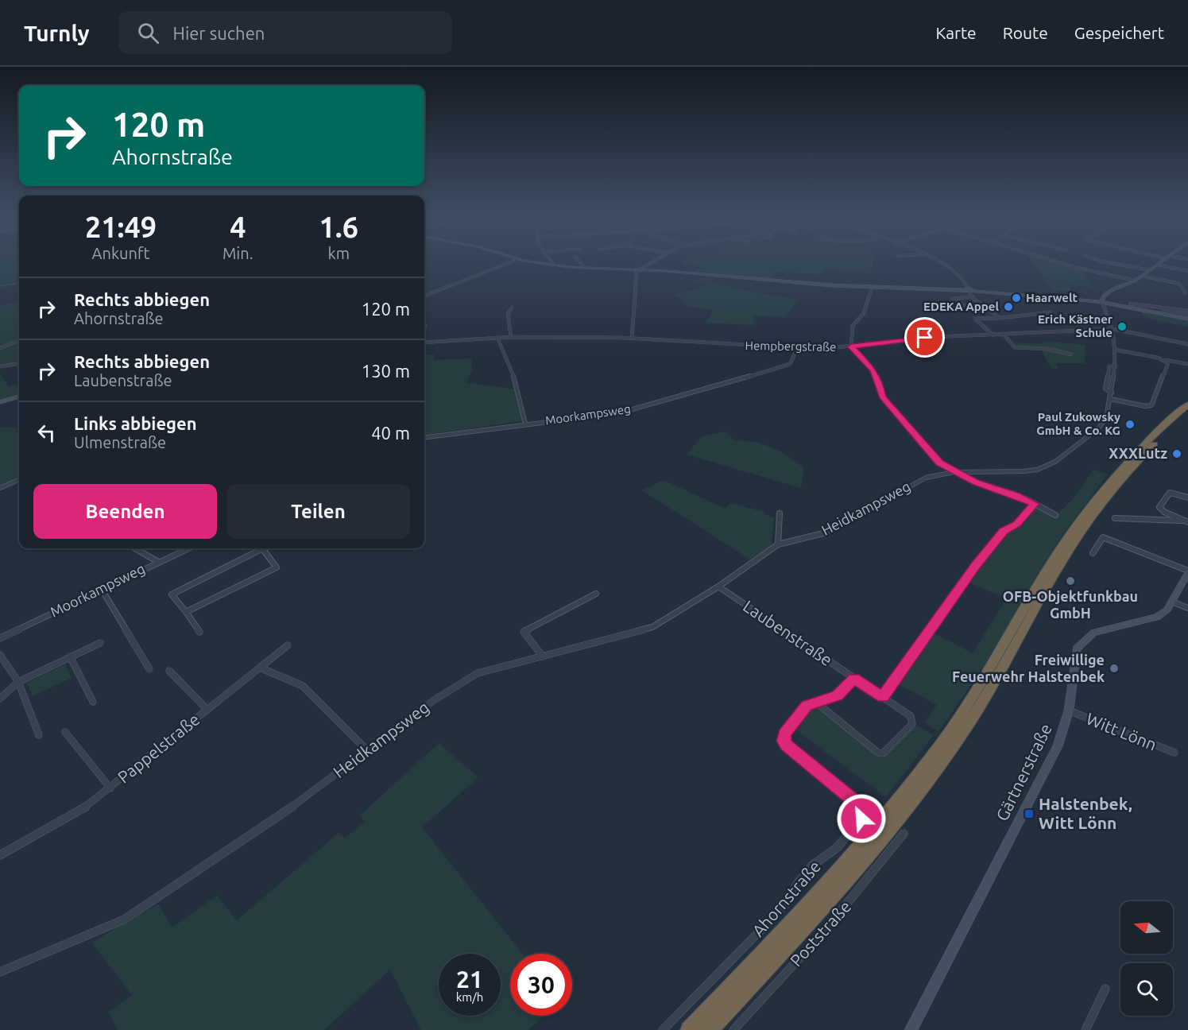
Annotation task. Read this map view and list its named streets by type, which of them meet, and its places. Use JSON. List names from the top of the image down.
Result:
{
  "streets": {
    "main road": ["Gärtnerstraße"],
    "street": [
      "Hempbergstraße",
      "Moorkampsweg",
      "Heidkampsweg",
      "Laubenstraße",
      "Witt Lönn",
      "Pappelstraße",
      "Ahornstraße",
      "Poststraße"
    ]
  },
  "crossings": [
    ["Hempbergstraße", "Moorkampsweg"],
    ["Hempbergstraße", "Heidkampsweg"],
    ["Heidkampsweg", "Laubenstraße"],
    ["Laubenstraße", "Ahornstraße"],
    ["Witt Lönn", "Gärtnerstraße"]
  ],
  "places": {
    "other": [
      "Haarwelt",
      "EDEKA Appel",
      "Erich Kästner Schule",
      "Paul Zukowsky GmbH & Co. KG",
      "XXXLutz",
      "OFB-Objektfunkbau GmbH",
      "Freiwillige Feuerwehr Halstenbek"
    ],
    "transit": ["Halstenbek, Witt Lönn"]
  },
  "north": "left",
  "page": {
    "header": "Turnly",
    "search": "Hier suchen",
    "nav": ["Karte", "Route", "Gespeichert"],
    "turn": ["120 m", "Ahornstraße"],
    "eta": [
      "21:49",
      "Ankunft",
      "4",
      "Min.",
      "1.6",
      "km"
    ],
    "list": [
      {
        "name": "Rechts abbiegen",
        "note": "Ahornstraße",
        "value": "120 m"
      },
      {
        "name": "Rechts abbiegen",
        "note": "Laubenstraße",
        "value": "130 m"
      },
      {
        "name": "Links abbiegen",
        "note": "Ulmenstraße",
        "value": "40 m"
      }
    ],
    "buttons": ["Beenden", "Teilen"],
    "speed": "21 km/h",
    "limit": "30"
  }
}
